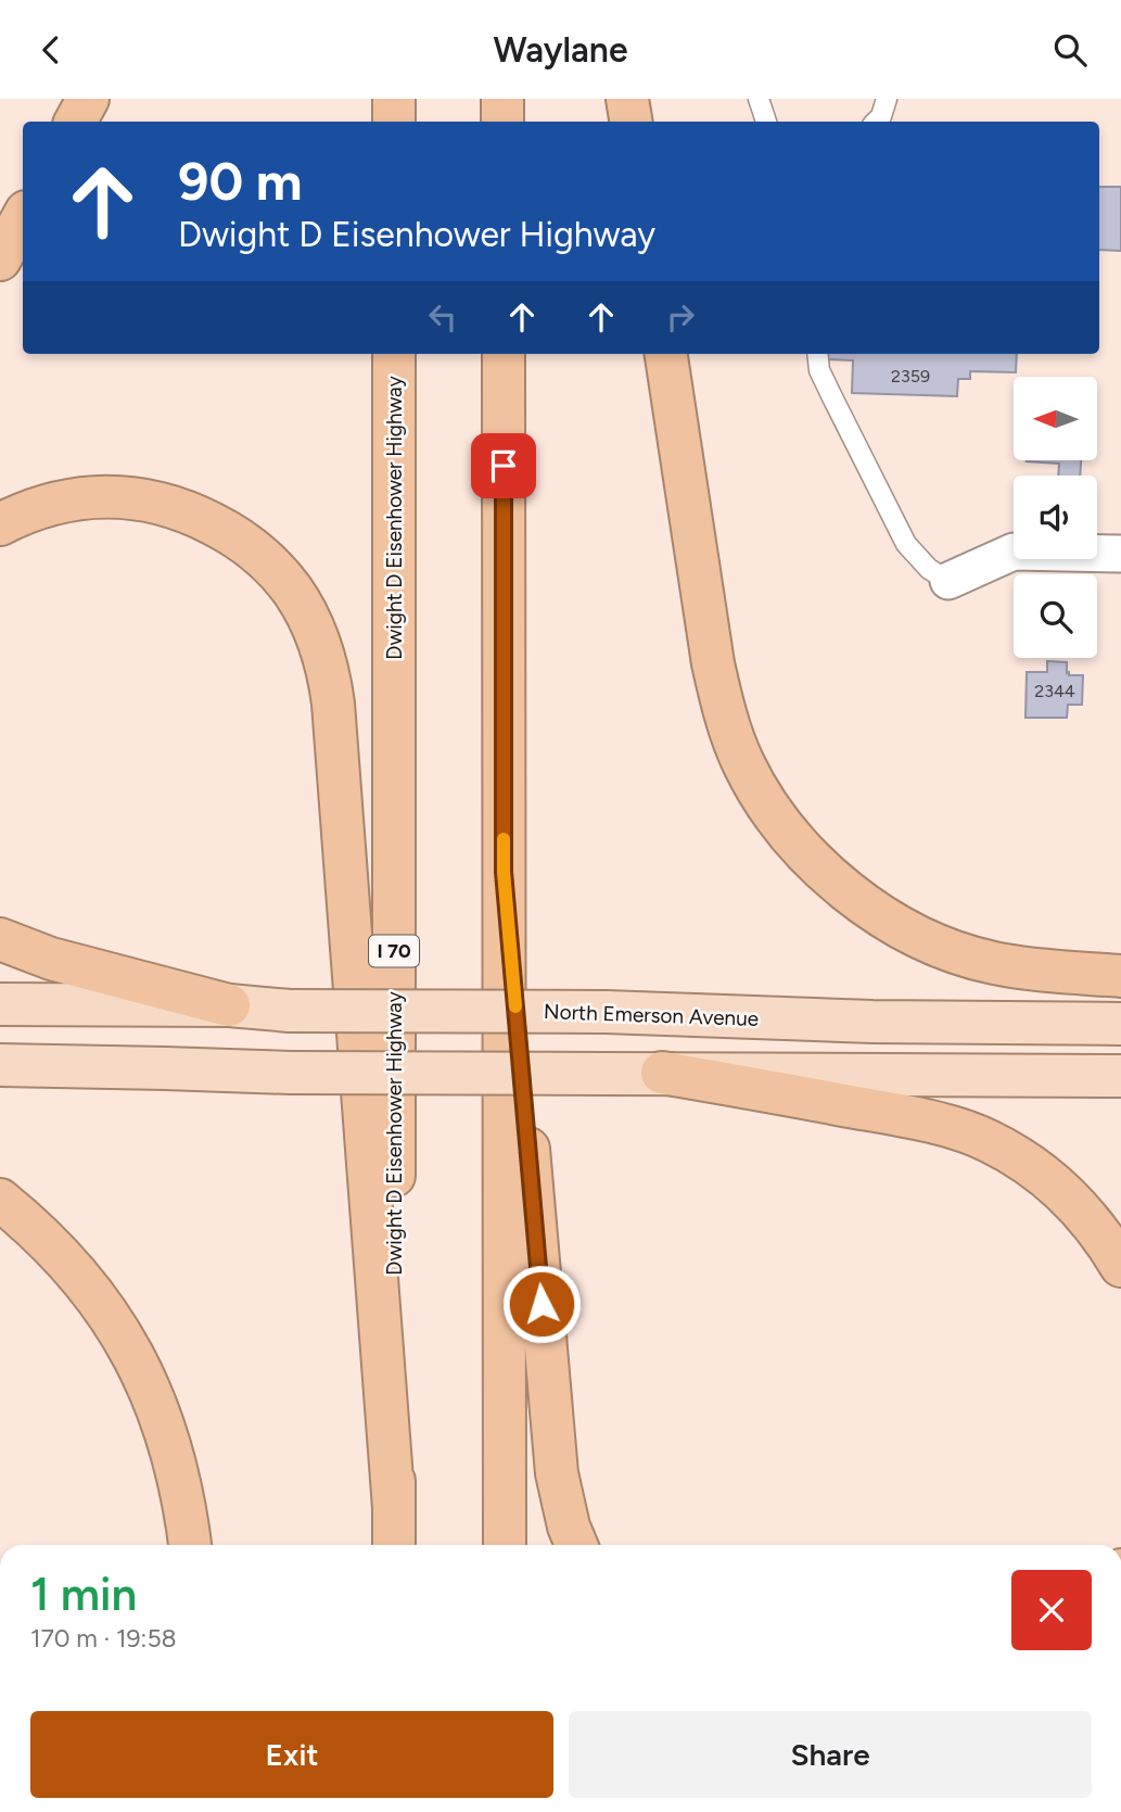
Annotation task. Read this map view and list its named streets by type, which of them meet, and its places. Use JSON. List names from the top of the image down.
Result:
{
  "streets": {
    "highway": ["Dwight D Eisenhower Highway", "I 70"],
    "main road": ["North Emerson Avenue"]
  },
  "house_numbers": ["2359", "2344"],
  "north": "left",
  "page": {
    "header": "Waylane",
    "turn": ["90 m", "Dwight D Eisenhower Highway"],
    "heading": ["1 min", "170 m · 19:58"],
    "buttons": ["Exit", "Share"]
  }
}
